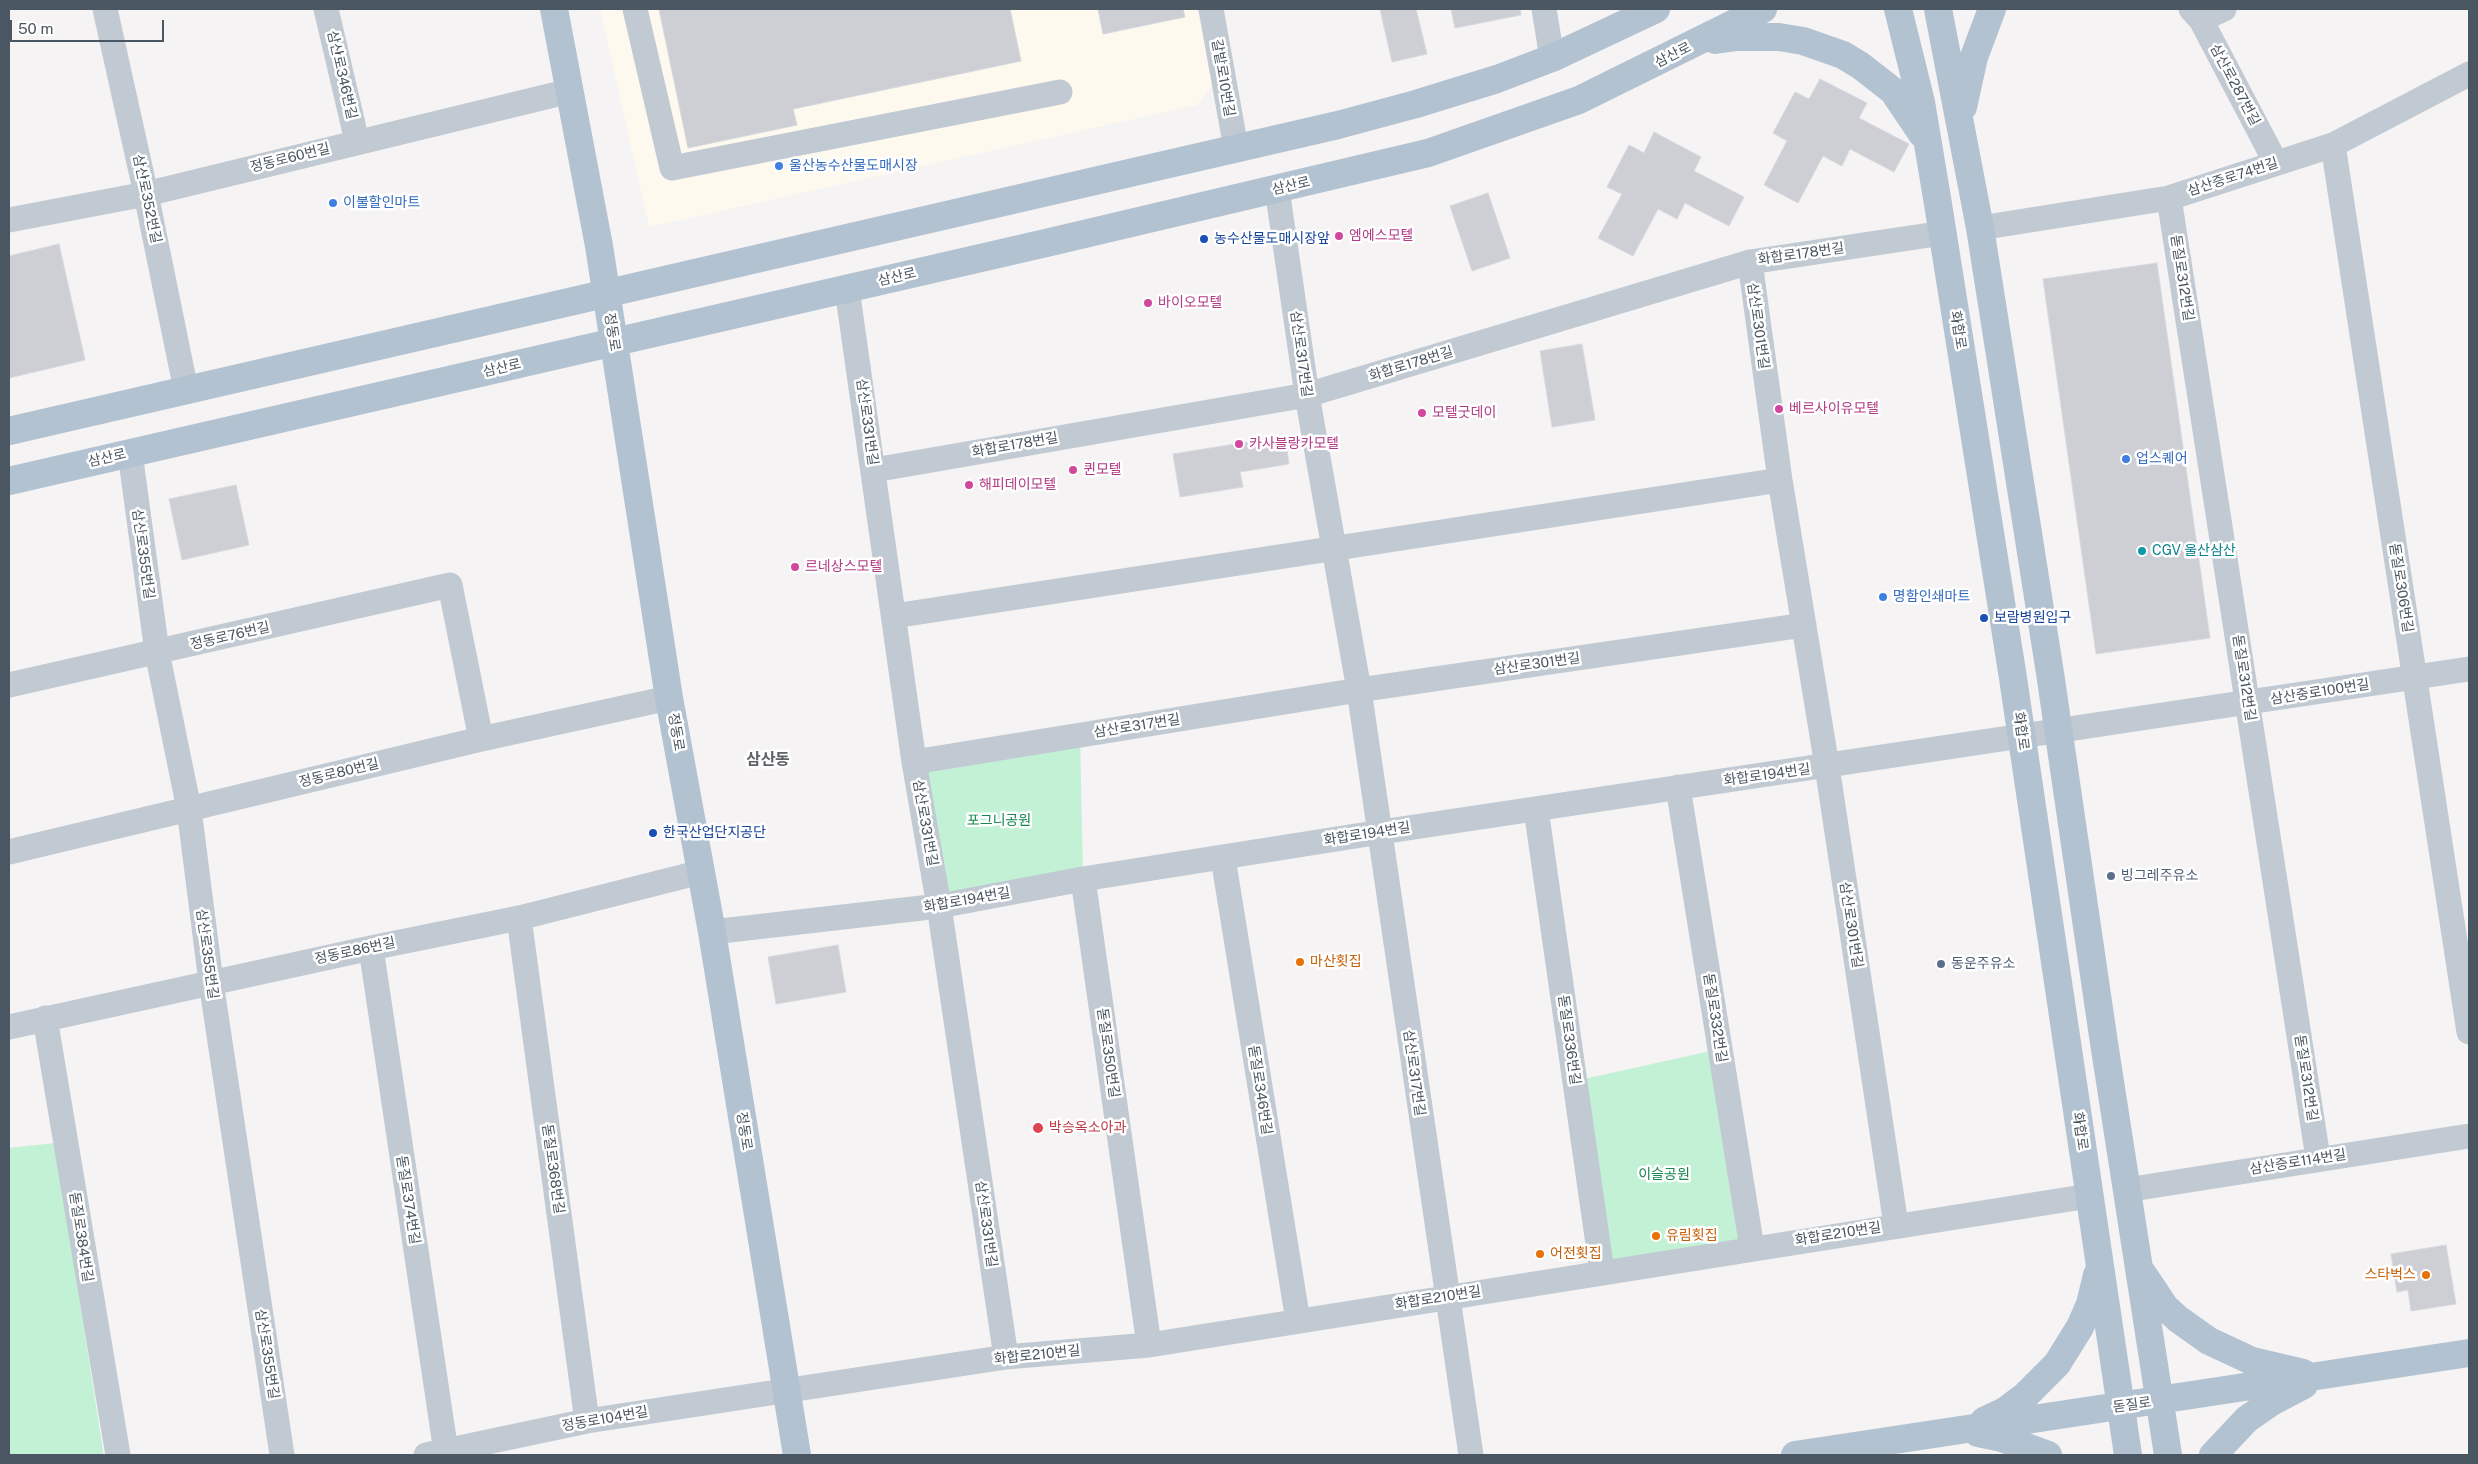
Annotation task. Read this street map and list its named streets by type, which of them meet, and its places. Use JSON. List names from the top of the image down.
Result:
{
  "streets": {
    "main road": [
      "삼산로",
      "화합로",
      "정동로",
      "돋질로"
    ],
    "street": [
      "삼산로346번길",
      "갈밭로10번길",
      "삼산로287번길",
      "정동로60번길",
      "삼산중로74번길",
      "삼산로352번길",
      "화합로178번길",
      "돋질로312번길",
      "삼산로301번길",
      "삼산로317번길",
      "삼산로331번길",
      "삼산로355번길",
      "돋질로306번길",
      "정동로76번길",
      "삼산중로100번길",
      "정동로80번길",
      "화합로194번길",
      "정동로86번길",
      "돋질로332번길",
      "돋질로336번길",
      "돋질로350번길",
      "돋질로346번길",
      "삼산중로114번길",
      "돋질로368번길",
      "돋질로374번길",
      "화합로210번길",
      "돋질로384번길",
      "정동로104번길"
    ]
  },
  "crossings": [
    ["삼산로", "정동로"],
    ["삼산로", "삼산로317번길"],
    ["삼산로", "삼산로331번길"],
    ["삼산로", "삼산로355번길"],
    ["삼산로346번길", "정동로60번길"],
    ["삼산로287번길", "삼산중로74번길"],
    ["정동로60번길", "삼산로352번길"],
    ["정동로60번길", "정동로"],
    ["삼산중로74번길", "돋질로312번길"],
    ["삼산중로74번길", "돋질로306번길"],
    ["화합로178번길", "삼산로301번길"],
    ["화합로178번길", "화합로"],
    ["화합로178번길", "삼산로317번길"],
    ["화합로178번길", "삼산로331번길"],
    ["돋질로312번길", "삼산중로100번길"],
    ["돋질로312번길", "삼산중로114번길"],
    ["삼산로301번길", "삼산로317번길"],
    ["삼산로301번길", "화합로194번길"],
    ["삼산로301번길", "화합로210번길"],
    ["화합로", "삼산중로100번길"],
    ["화합로", "화합로194번길"],
    ["화합로", "화합로210번길"],
    ["화합로", "돋질로"],
    ["정동로", "정동로80번길"],
    ["정동로", "화합로194번길"],
    ["정동로", "정동로86번길"],
    ["정동로", "화합로210번길"],
    ["정동로", "정동로104번길"],
    ["삼산로317번길", "삼산로331번길"],
    ["삼산로317번길", "화합로194번길"],
    ["삼산로317번길", "화합로210번길"],
    ["삼산로331번길", "화합로194번길"],
    ["삼산로331번길", "화합로210번길"],
    ["삼산로355번길", "정동로76번길"],
    ["삼산로355번길", "정동로80번길"],
    ["삼산로355번길", "정동로86번길"],
    ["돋질로306번길", "삼산중로100번길"],
    ["정동로76번길", "정동로80번길"],
    ["삼산중로100번길", "화합로194번길"],
    ["화합로194번길", "돋질로332번길"],
    ["화합로194번길", "돋질로336번길"],
    ["화합로194번길", "돋질로350번길"],
    ["화합로194번길", "돋질로346번길"],
    ["정동로86번길", "돋질로368번길"],
    ["정동로86번길", "돋질로374번길"],
    ["정동로86번길", "돋질로384번길"],
    ["돋질로332번길", "화합로210번길"],
    ["돋질로336번길", "화합로210번길"],
    ["돋질로350번길", "화합로210번길"],
    ["돋질로346번길", "화합로210번길"],
    ["돋질로368번길", "정동로104번길"],
    ["돋질로374번길", "정동로104번길"],
    ["화합로210번길", "정동로104번길"]
  ],
  "districts": ["삼산동"],
  "parks": ["포그니공원", "이슬공원"],
  "places": [
    "울산농수산물도매시장",
    "이불할인마트",
    "엠에스모텔",
    "농수산물도매시장앞",
    "바이오모텔",
    "베르사이유모텔",
    "모텔굿데이",
    "카사블랑카모텔",
    "업스퀘어",
    "퀸모텔",
    "해피데이모텔",
    "CGV 울산삼산",
    "르네상스모텔",
    "명함인쇄마트",
    "보람병원입구",
    "한국산업단지공단",
    "빙그레주유소",
    "마산횟집",
    "동운주유소",
    "박승옥소아과",
    "유림횟집",
    "어전횟집",
    "스타벅스"
  ],
  "scale_bar": "50 m"
}
